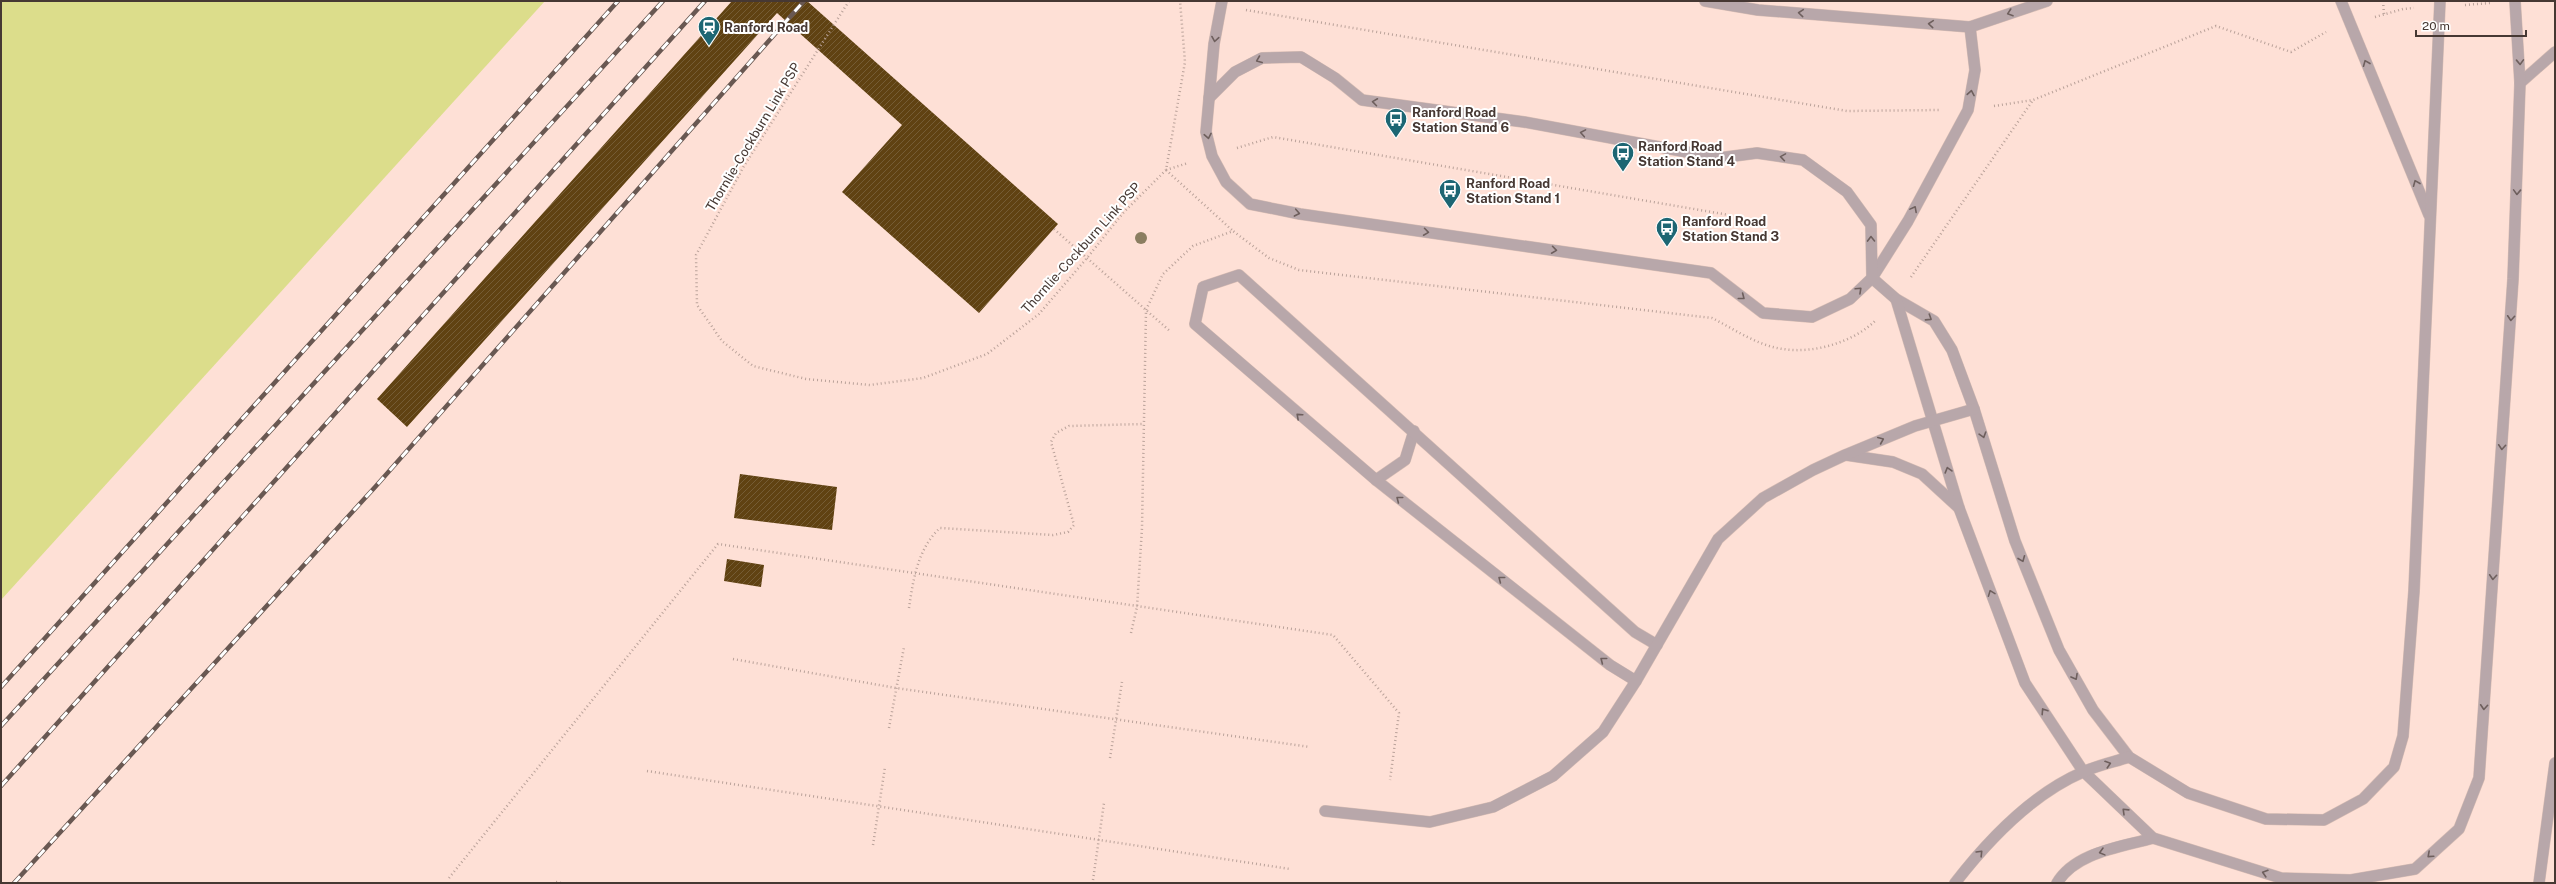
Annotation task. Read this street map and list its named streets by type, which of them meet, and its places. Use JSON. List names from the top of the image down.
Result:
{
  "streets": {
    "path": ["Thornlie-Cockburn Link PSP"]
  },
  "places": {
    "station": ["Ranford Road"],
    "bus stop": [
      "Ranford Road Station Stand 6",
      "Ranford Road Station Stand 4",
      "Ranford Road Station Stand 1",
      "Ranford Road Station Stand 3"
    ]
  },
  "scale_bar": "20 m"
}
